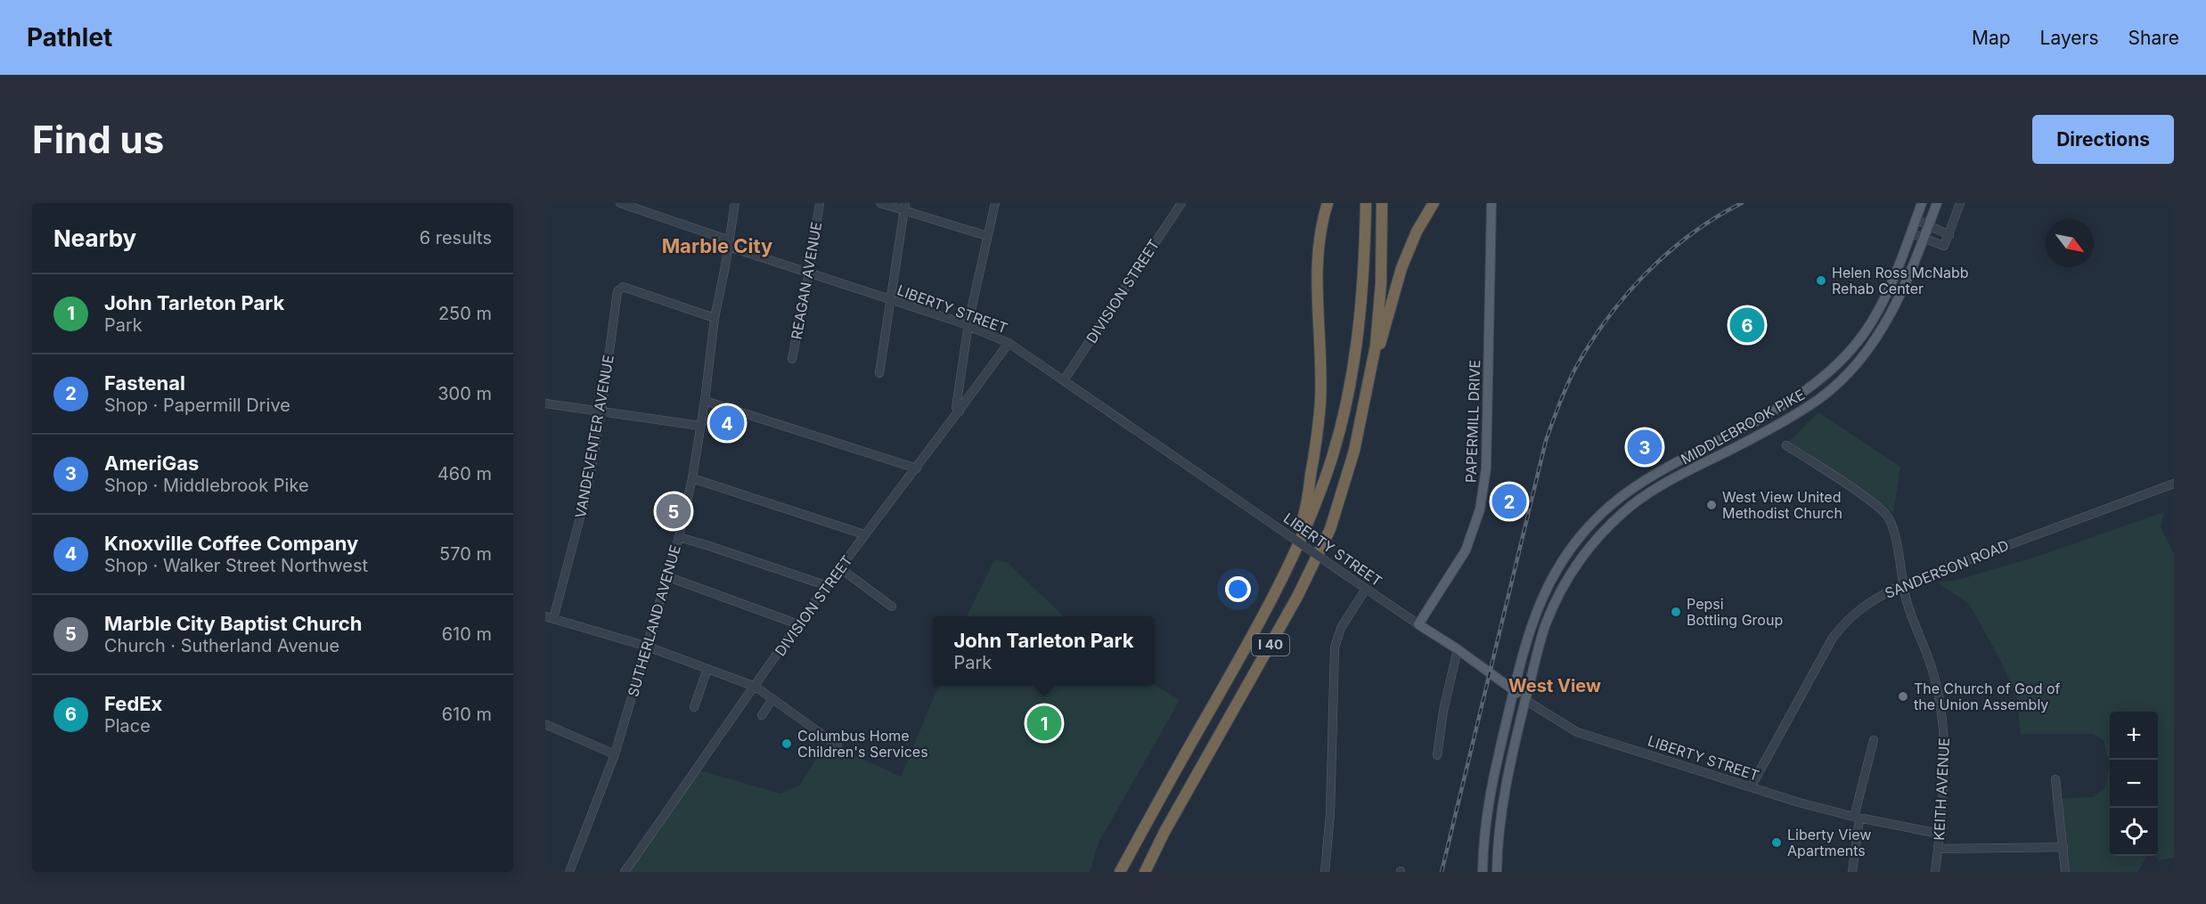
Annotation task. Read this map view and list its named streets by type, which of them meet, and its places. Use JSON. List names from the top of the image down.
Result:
{
  "streets": {
    "highway": ["I 40"],
    "main road": ["LIBERTY STREET", "PAPERMILL DRIVE", "MIDDLEBROOK PIKE"],
    "street": [
      "REAGAN AVENUE",
      "DIVISION STREET",
      "VANDEVENTER AVENUE",
      "SANDERSON ROAD",
      "SUTHERLAND AVENUE",
      "KEITH AVENUE"
    ]
  },
  "crossings": [
    ["REAGAN AVENUE", "LIBERTY STREET"],
    ["DIVISION STREET", "LIBERTY STREET"],
    ["LIBERTY STREET", "PAPERMILL DRIVE"],
    ["LIBERTY STREET", "MIDDLEBROOK PIKE"],
    ["LIBERTY STREET", "SANDERSON ROAD"],
    ["LIBERTY STREET", "SUTHERLAND AVENUE"],
    ["LIBERTY STREET", "KEITH AVENUE"],
    ["VANDEVENTER AVENUE", "SUTHERLAND AVENUE"],
    ["SANDERSON ROAD", "KEITH AVENUE"]
  ],
  "districts": ["Marble City", "West View"],
  "places": [
    "Helen Ross McNabb Rehab Center",
    "West View United Methodist Church",
    "Pepsi Bottling Group",
    "The Church of God of the Union Assembly",
    "Columbus Home Children's Services",
    "Liberty View Apartments"
  ],
  "north": "bottom right",
  "page": {
    "header": "Pathlet",
    "nav": ["Map", "Layers", "Share"],
    "buttons": "Directions",
    "title": "Find us",
    "heading": ["Nearby", "6 results"],
    "list": [
      {
        "mark": "1",
        "name": "John Tarleton Park",
        "note": "Park",
        "value": "250 m"
      },
      {
        "mark": "2",
        "name": "Fastenal",
        "note": "Shop · Papermill Drive",
        "value": "300 m"
      },
      {
        "mark": "3",
        "name": "AmeriGas",
        "note": "Shop · Middlebrook Pike",
        "value": "460 m"
      },
      {
        "mark": "4",
        "name": "Knoxville Coffee Company",
        "note": "Shop · Walker Street Northwest",
        "value": "570 m"
      },
      {
        "mark": "5",
        "name": "Marble City Baptist Church",
        "note": "Church · Sutherland Avenue",
        "value": "610 m"
      },
      {
        "mark": "6",
        "name": "FedEx",
        "note": "Place",
        "value": "610 m"
      }
    ],
    "pins": [
      "6",
      "4",
      "3",
      "2",
      "5",
      "1"
    ],
    "popup": ["John Tarleton Park", "Park"],
    "map_buttons": ["+", "−"]
  }
}
